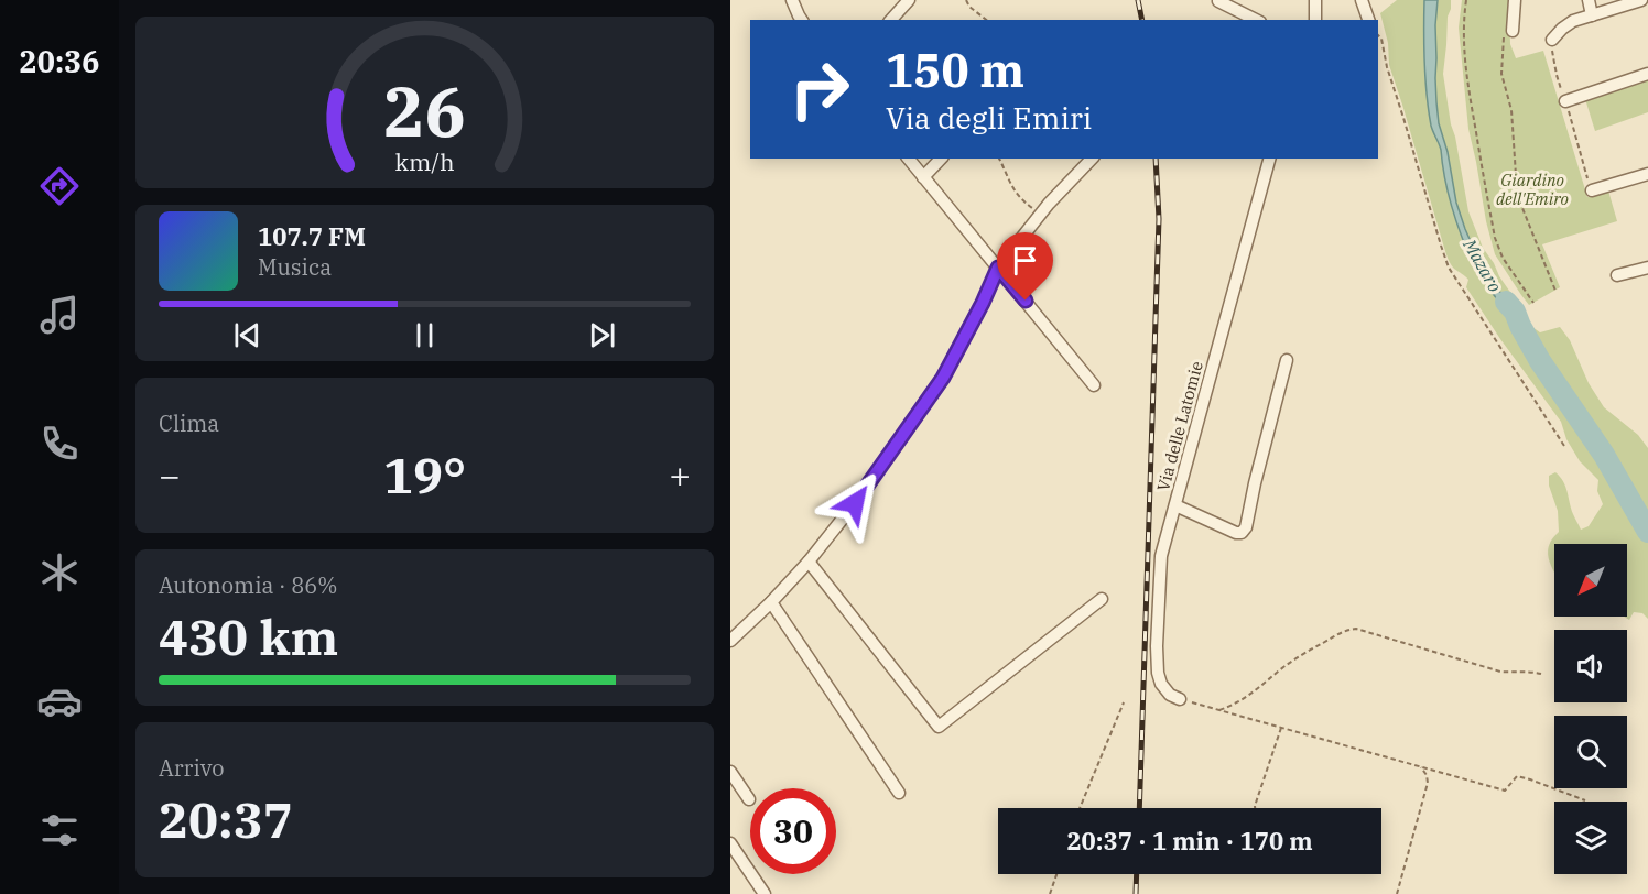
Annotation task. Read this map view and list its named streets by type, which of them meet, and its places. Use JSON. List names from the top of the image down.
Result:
{
  "streets": {
    "street": ["Via delle Latomie"]
  },
  "water": ["Mazaro"],
  "parks": ["Giardino dell'Emiro"],
  "north": "bottom left",
  "page": {
    "tabs": "20:36",
    "turn": ["150 m", "Via degli Emiri"],
    "song": ["107.7 FM", "Musica"],
    "tile": [
      "Clima",
      ["Autonomia · 86%", "430 km"],
      ["Arrivo", "20:37"]
    ],
    "heat": ["−", "19°", "+"],
    "limit": "30",
    "trip": "20:37 · 1 min · 170 m",
    "gauge": ["26", "km/h"]
  }
}
